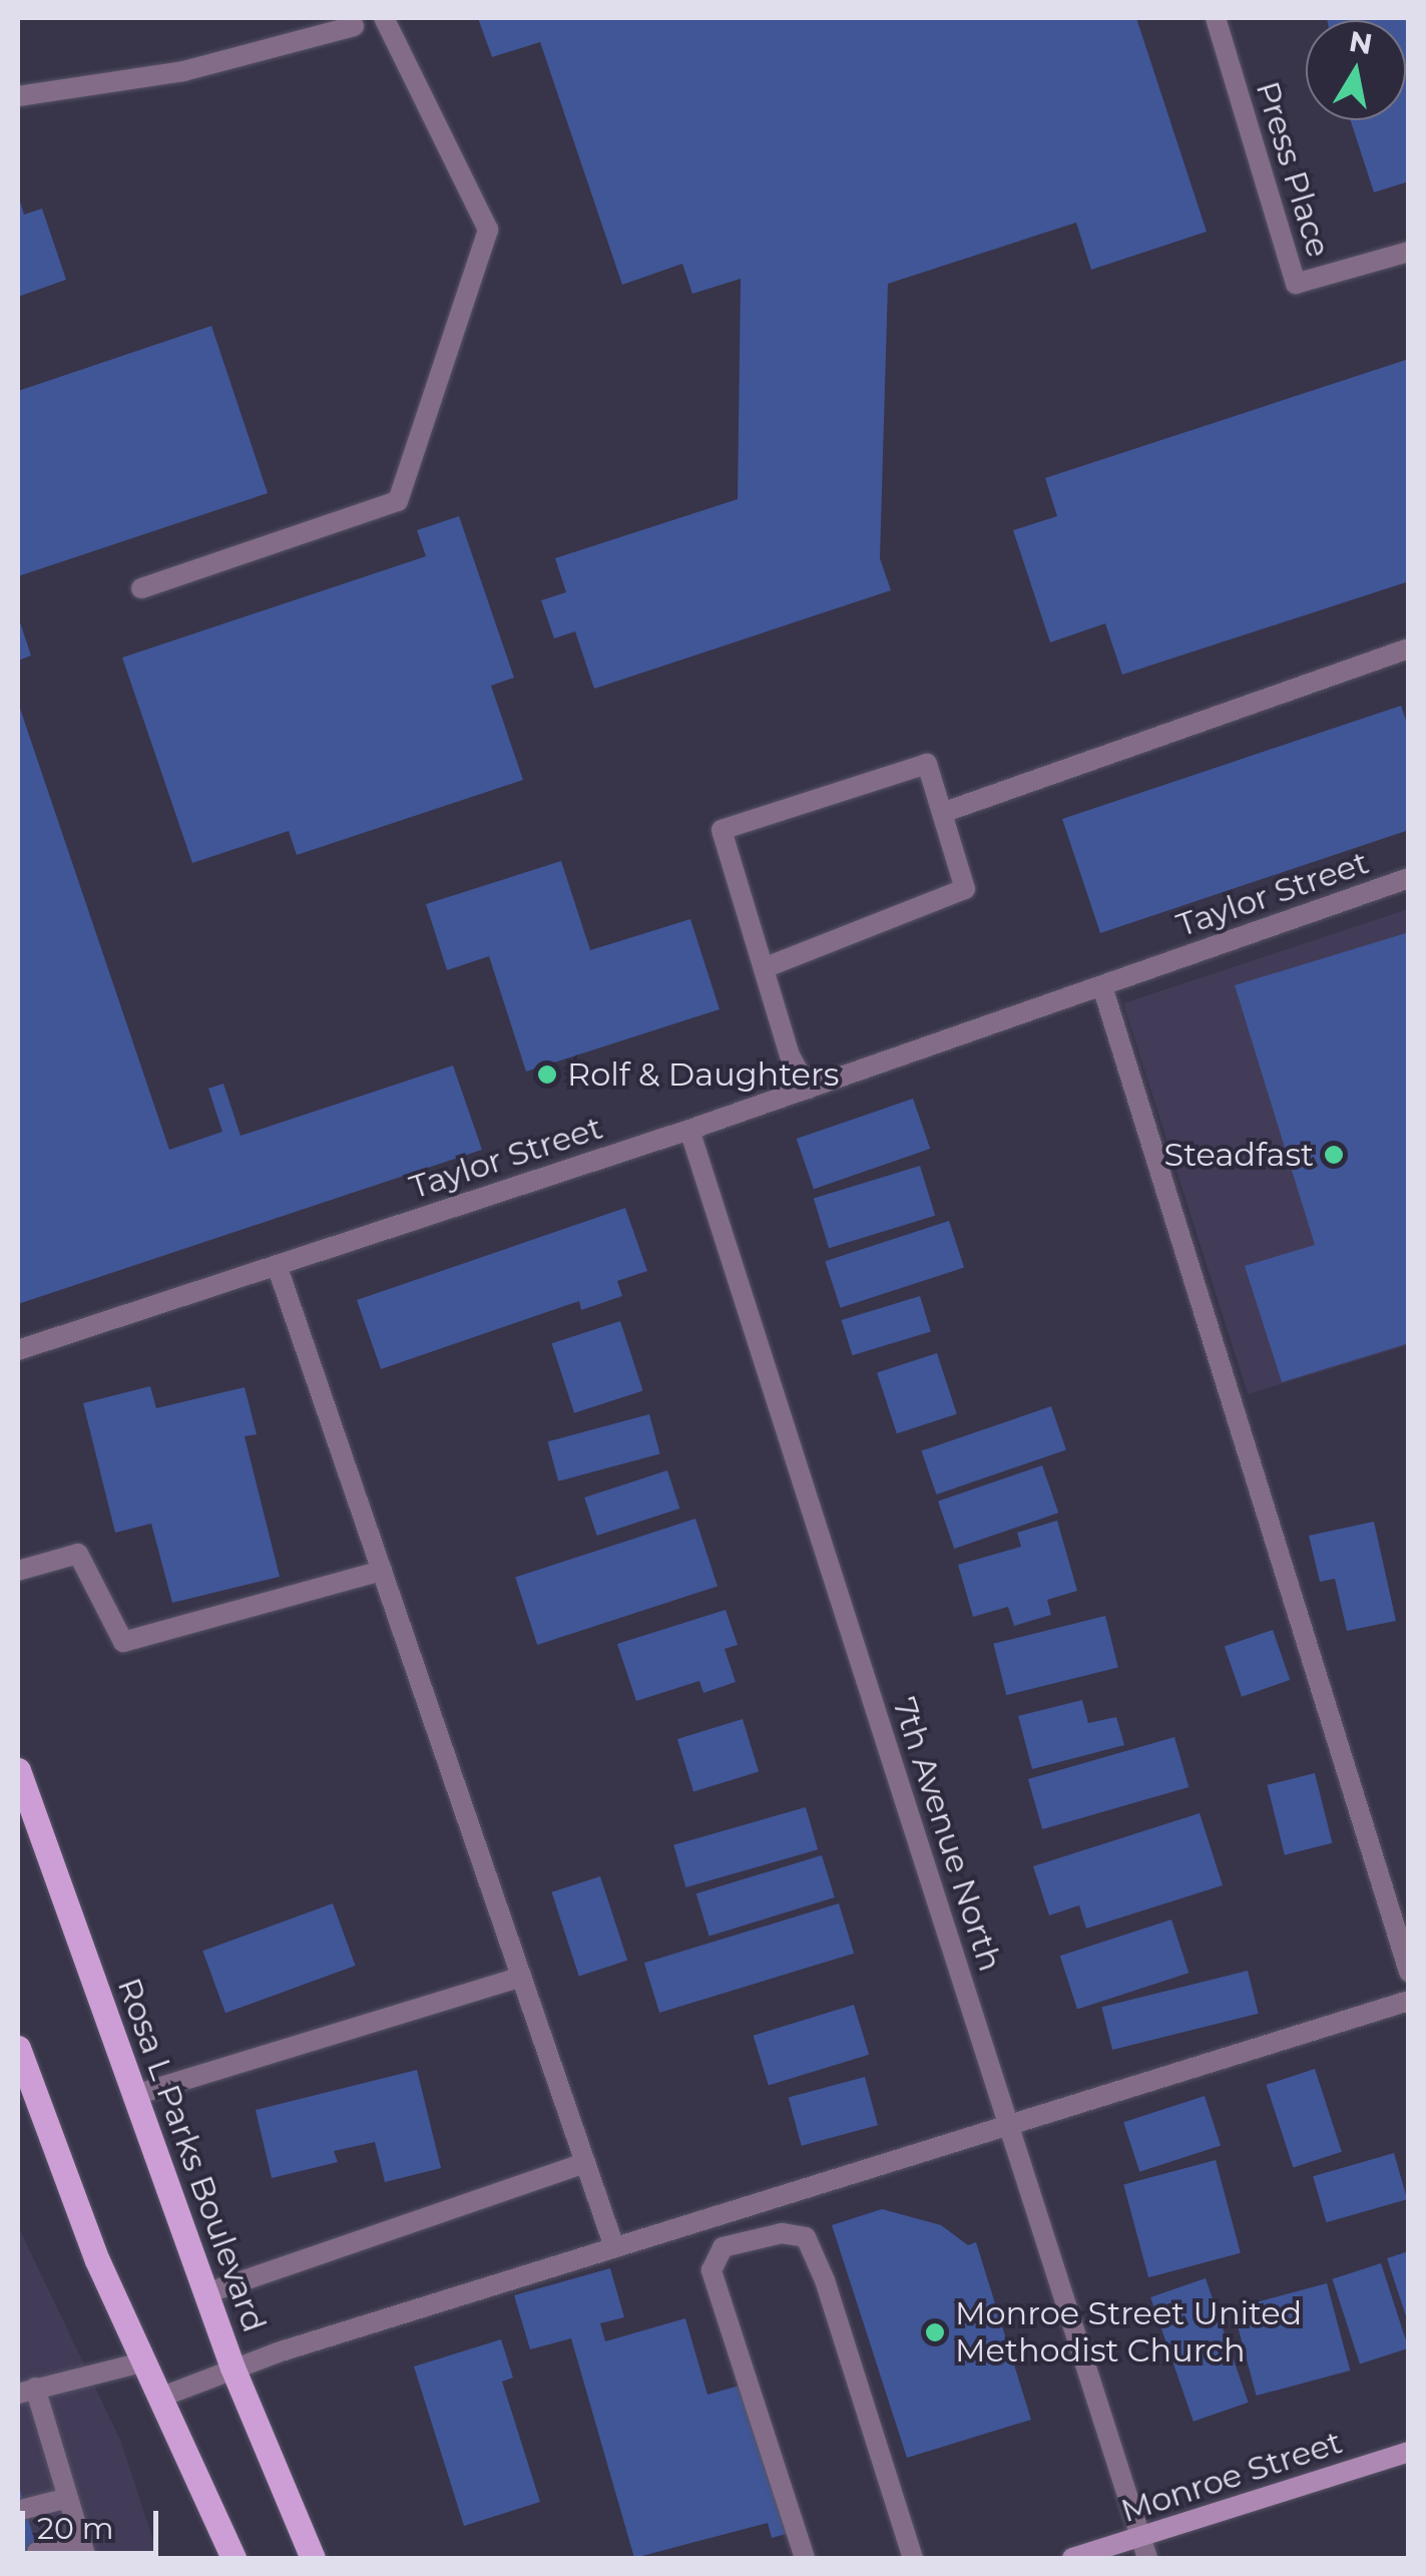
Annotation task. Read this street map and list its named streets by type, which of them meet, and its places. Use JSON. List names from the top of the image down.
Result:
{
  "streets": {
    "main road": ["Rosa L Parks Boulevard"],
    "street": [
      "Press Place",
      "Taylor Street",
      "7th Avenue North",
      "Monroe Street"
    ]
  },
  "crossings": [
    ["Taylor Street", "7th Avenue North"],
    ["7th Avenue North", "Monroe Street"]
  ],
  "places": ["Rolf & Daughters", "Steadfast", "Monroe Street United Methodist Church"],
  "scale_bar": "20 m",
  "north": "top"
}
